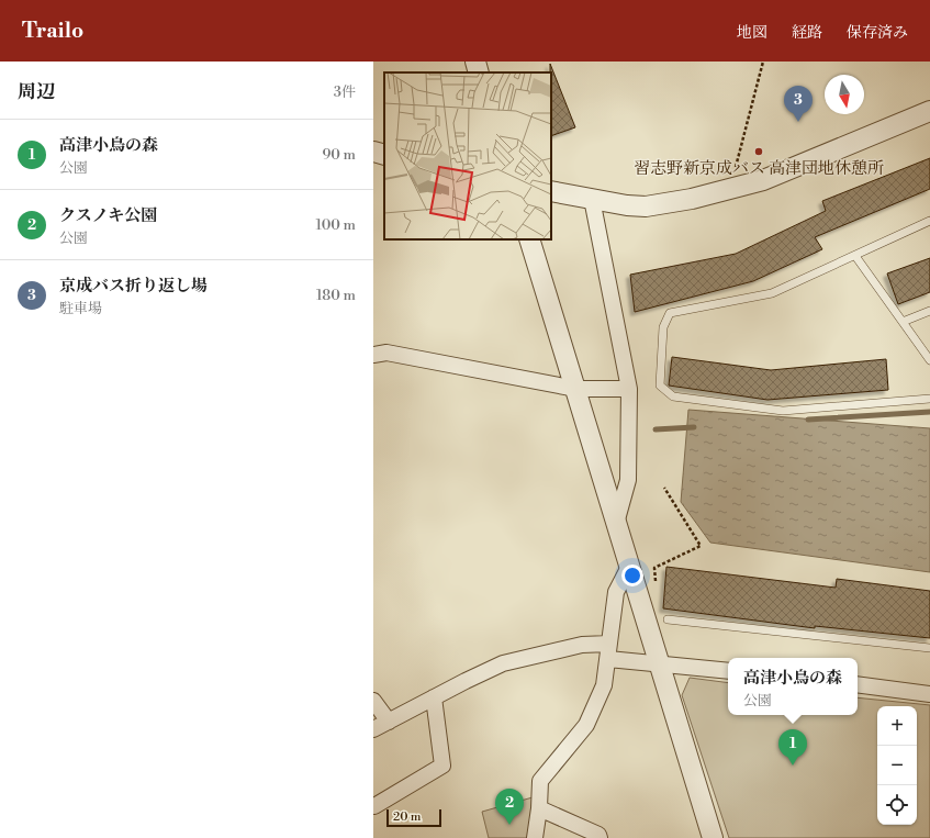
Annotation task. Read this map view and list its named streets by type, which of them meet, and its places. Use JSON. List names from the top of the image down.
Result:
{
  "places": ["習志野新京成バス 高津団地休憩所"],
  "scale_bar": "20 m",
  "north": "bottom",
  "page": {
    "header": "Trailo",
    "nav": ["地図", "経路", "保存済み"],
    "heading": ["周辺", "3件"],
    "pins": ["3", "1", "2"],
    "list": [
      {
        "mark": "1",
        "name": "高津小鳥の森",
        "note": "公園",
        "value": "90 m"
      },
      {
        "mark": "2",
        "name": "クスノキ公園",
        "note": "公園",
        "value": "100 m"
      },
      {
        "mark": "3",
        "name": "京成バス折り返し場",
        "note": "駐車場",
        "value": "180 m"
      }
    ],
    "popup": ["高津小鳥の森", "公園"],
    "map_buttons": ["+", "−"],
    "scale": "20 m"
  }
}
